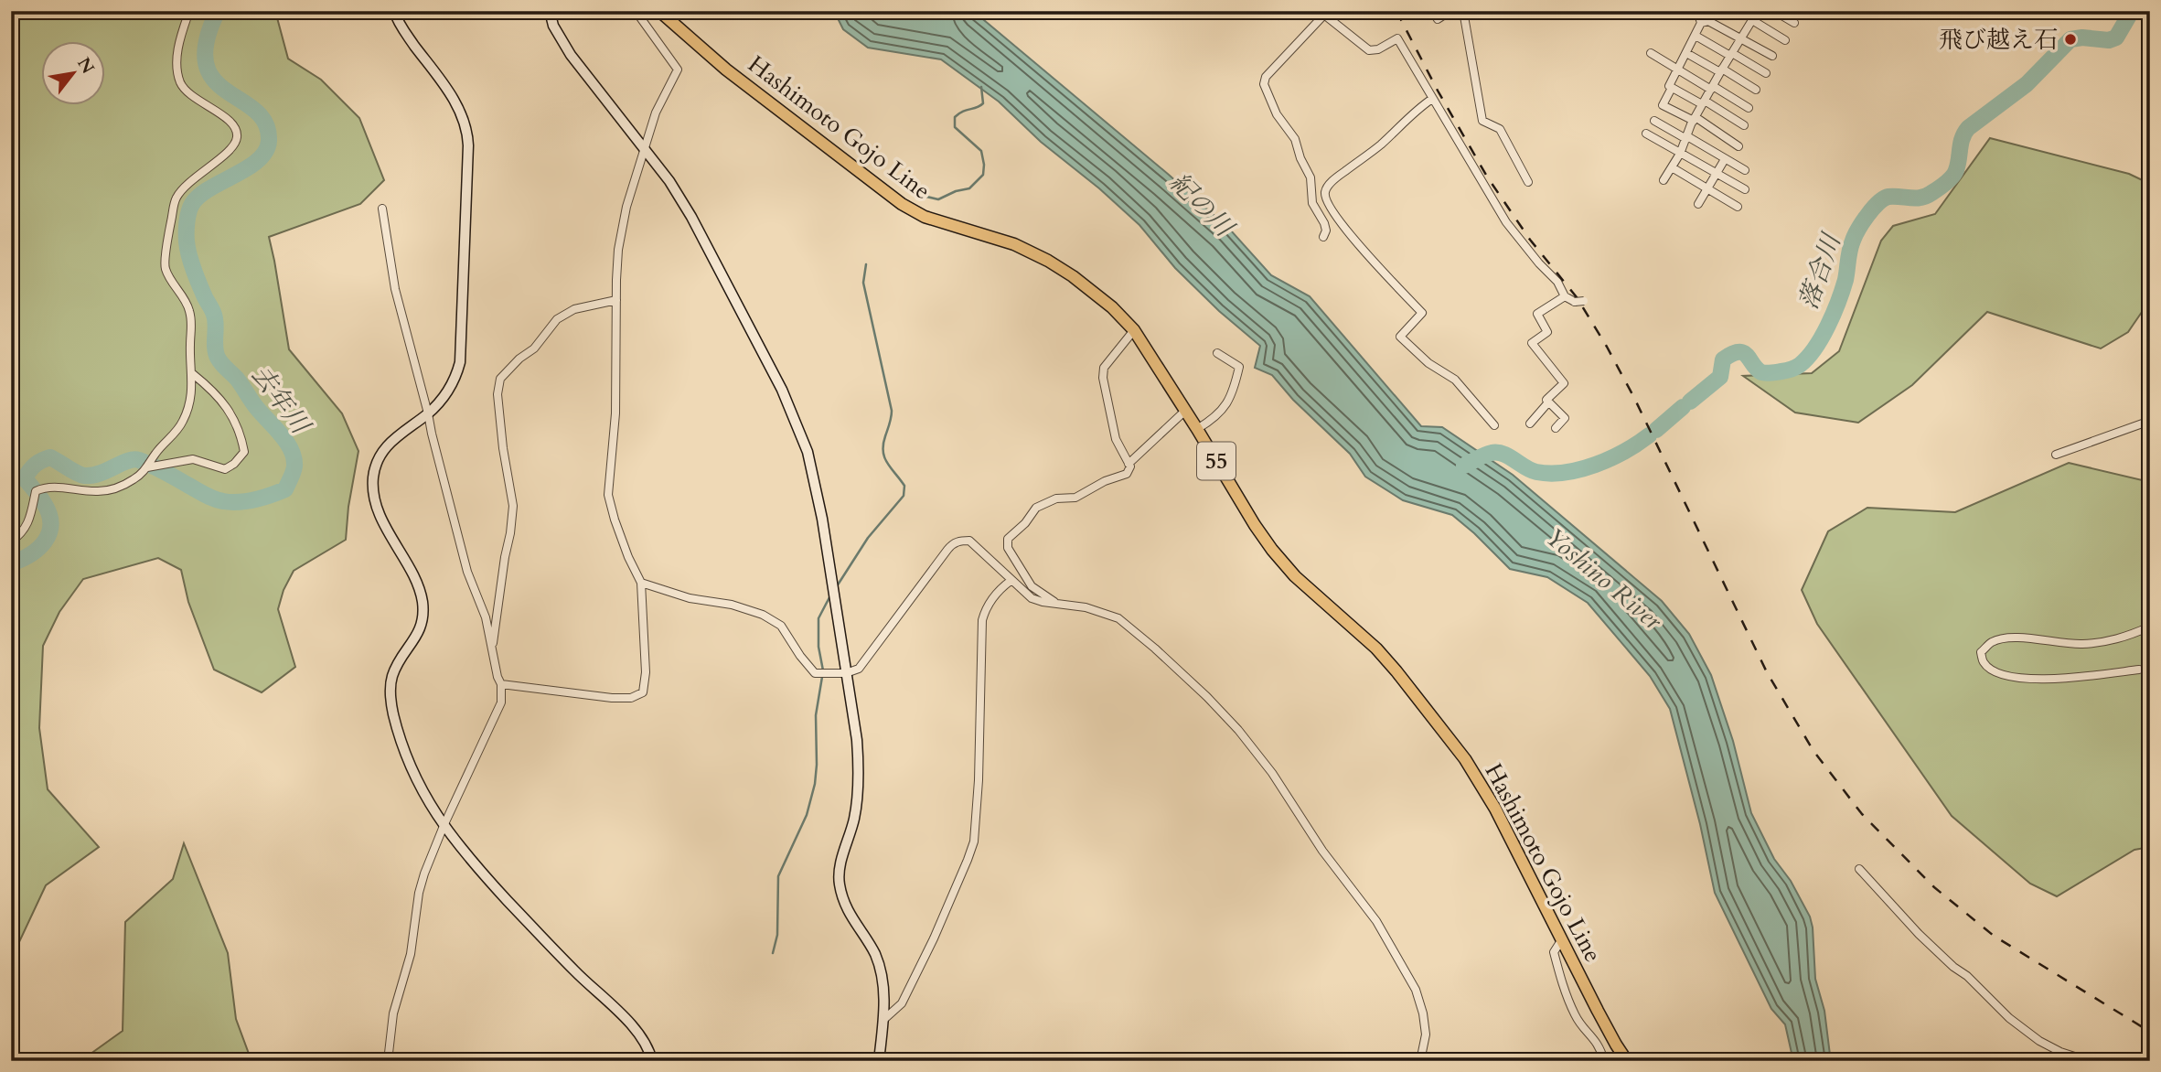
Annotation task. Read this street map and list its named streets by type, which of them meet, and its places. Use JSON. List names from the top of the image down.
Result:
{
  "streets": {
    "main road": ["Hashimoto Gojo Line", "55"]
  },
  "water": [
    "紀の川",
    "落合川",
    "去年川",
    "Yoshino River"
  ],
  "places": ["飛び越え石"],
  "north": "top right"
}
